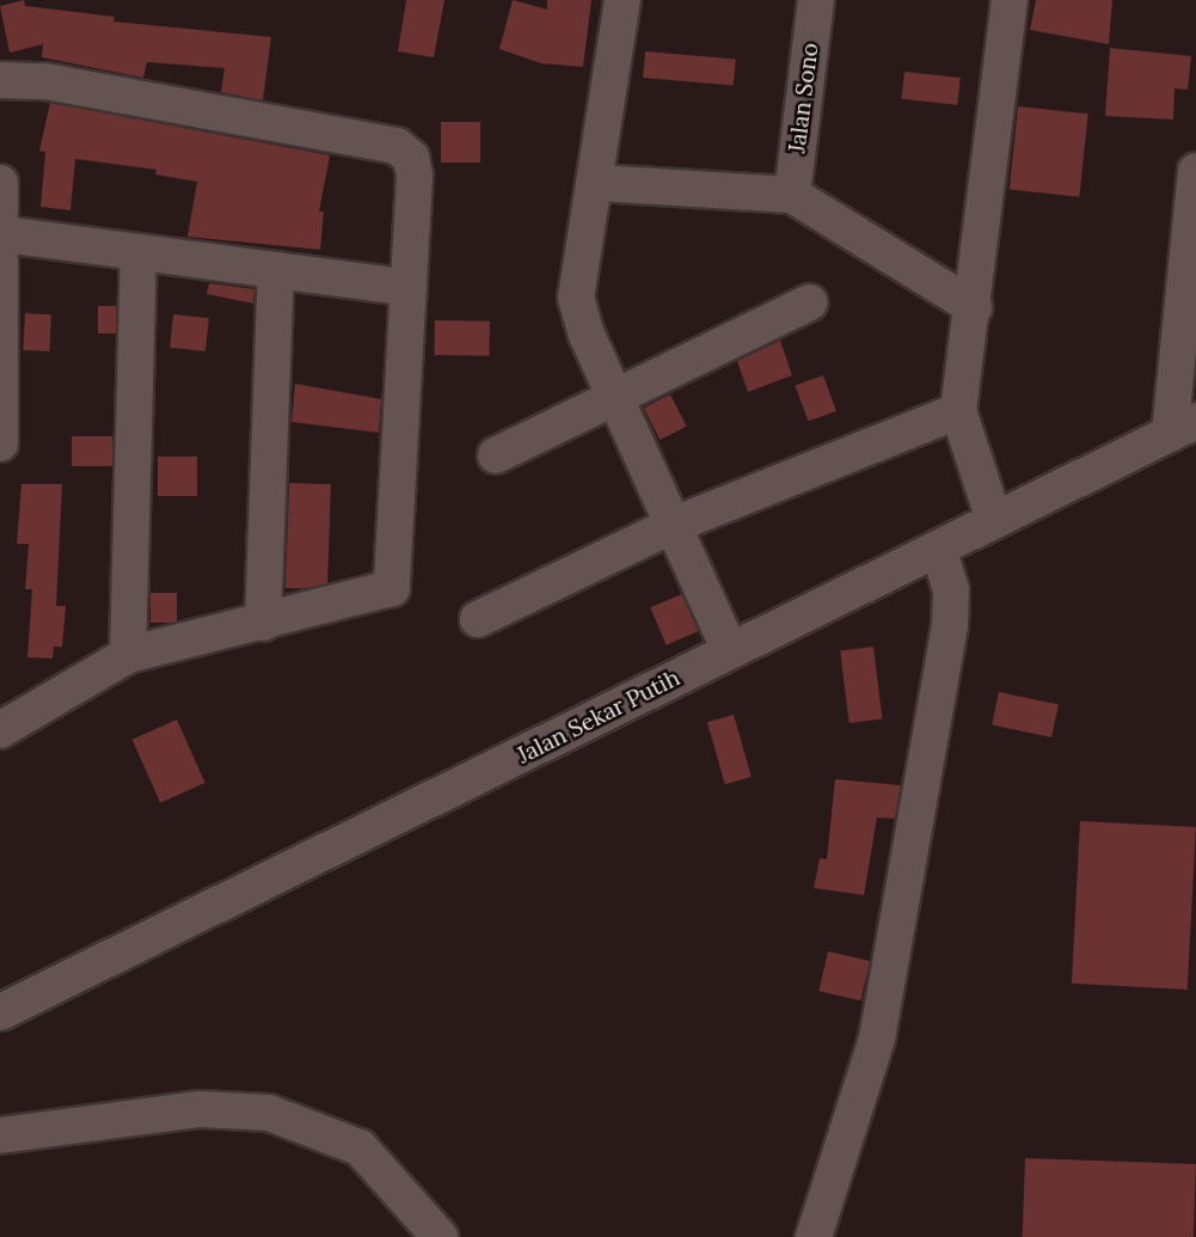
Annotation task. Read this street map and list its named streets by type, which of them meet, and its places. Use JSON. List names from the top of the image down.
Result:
{
  "streets": {
    "street": ["Jalan Sono", "Jalan Sekar Putih"]
  }
}
